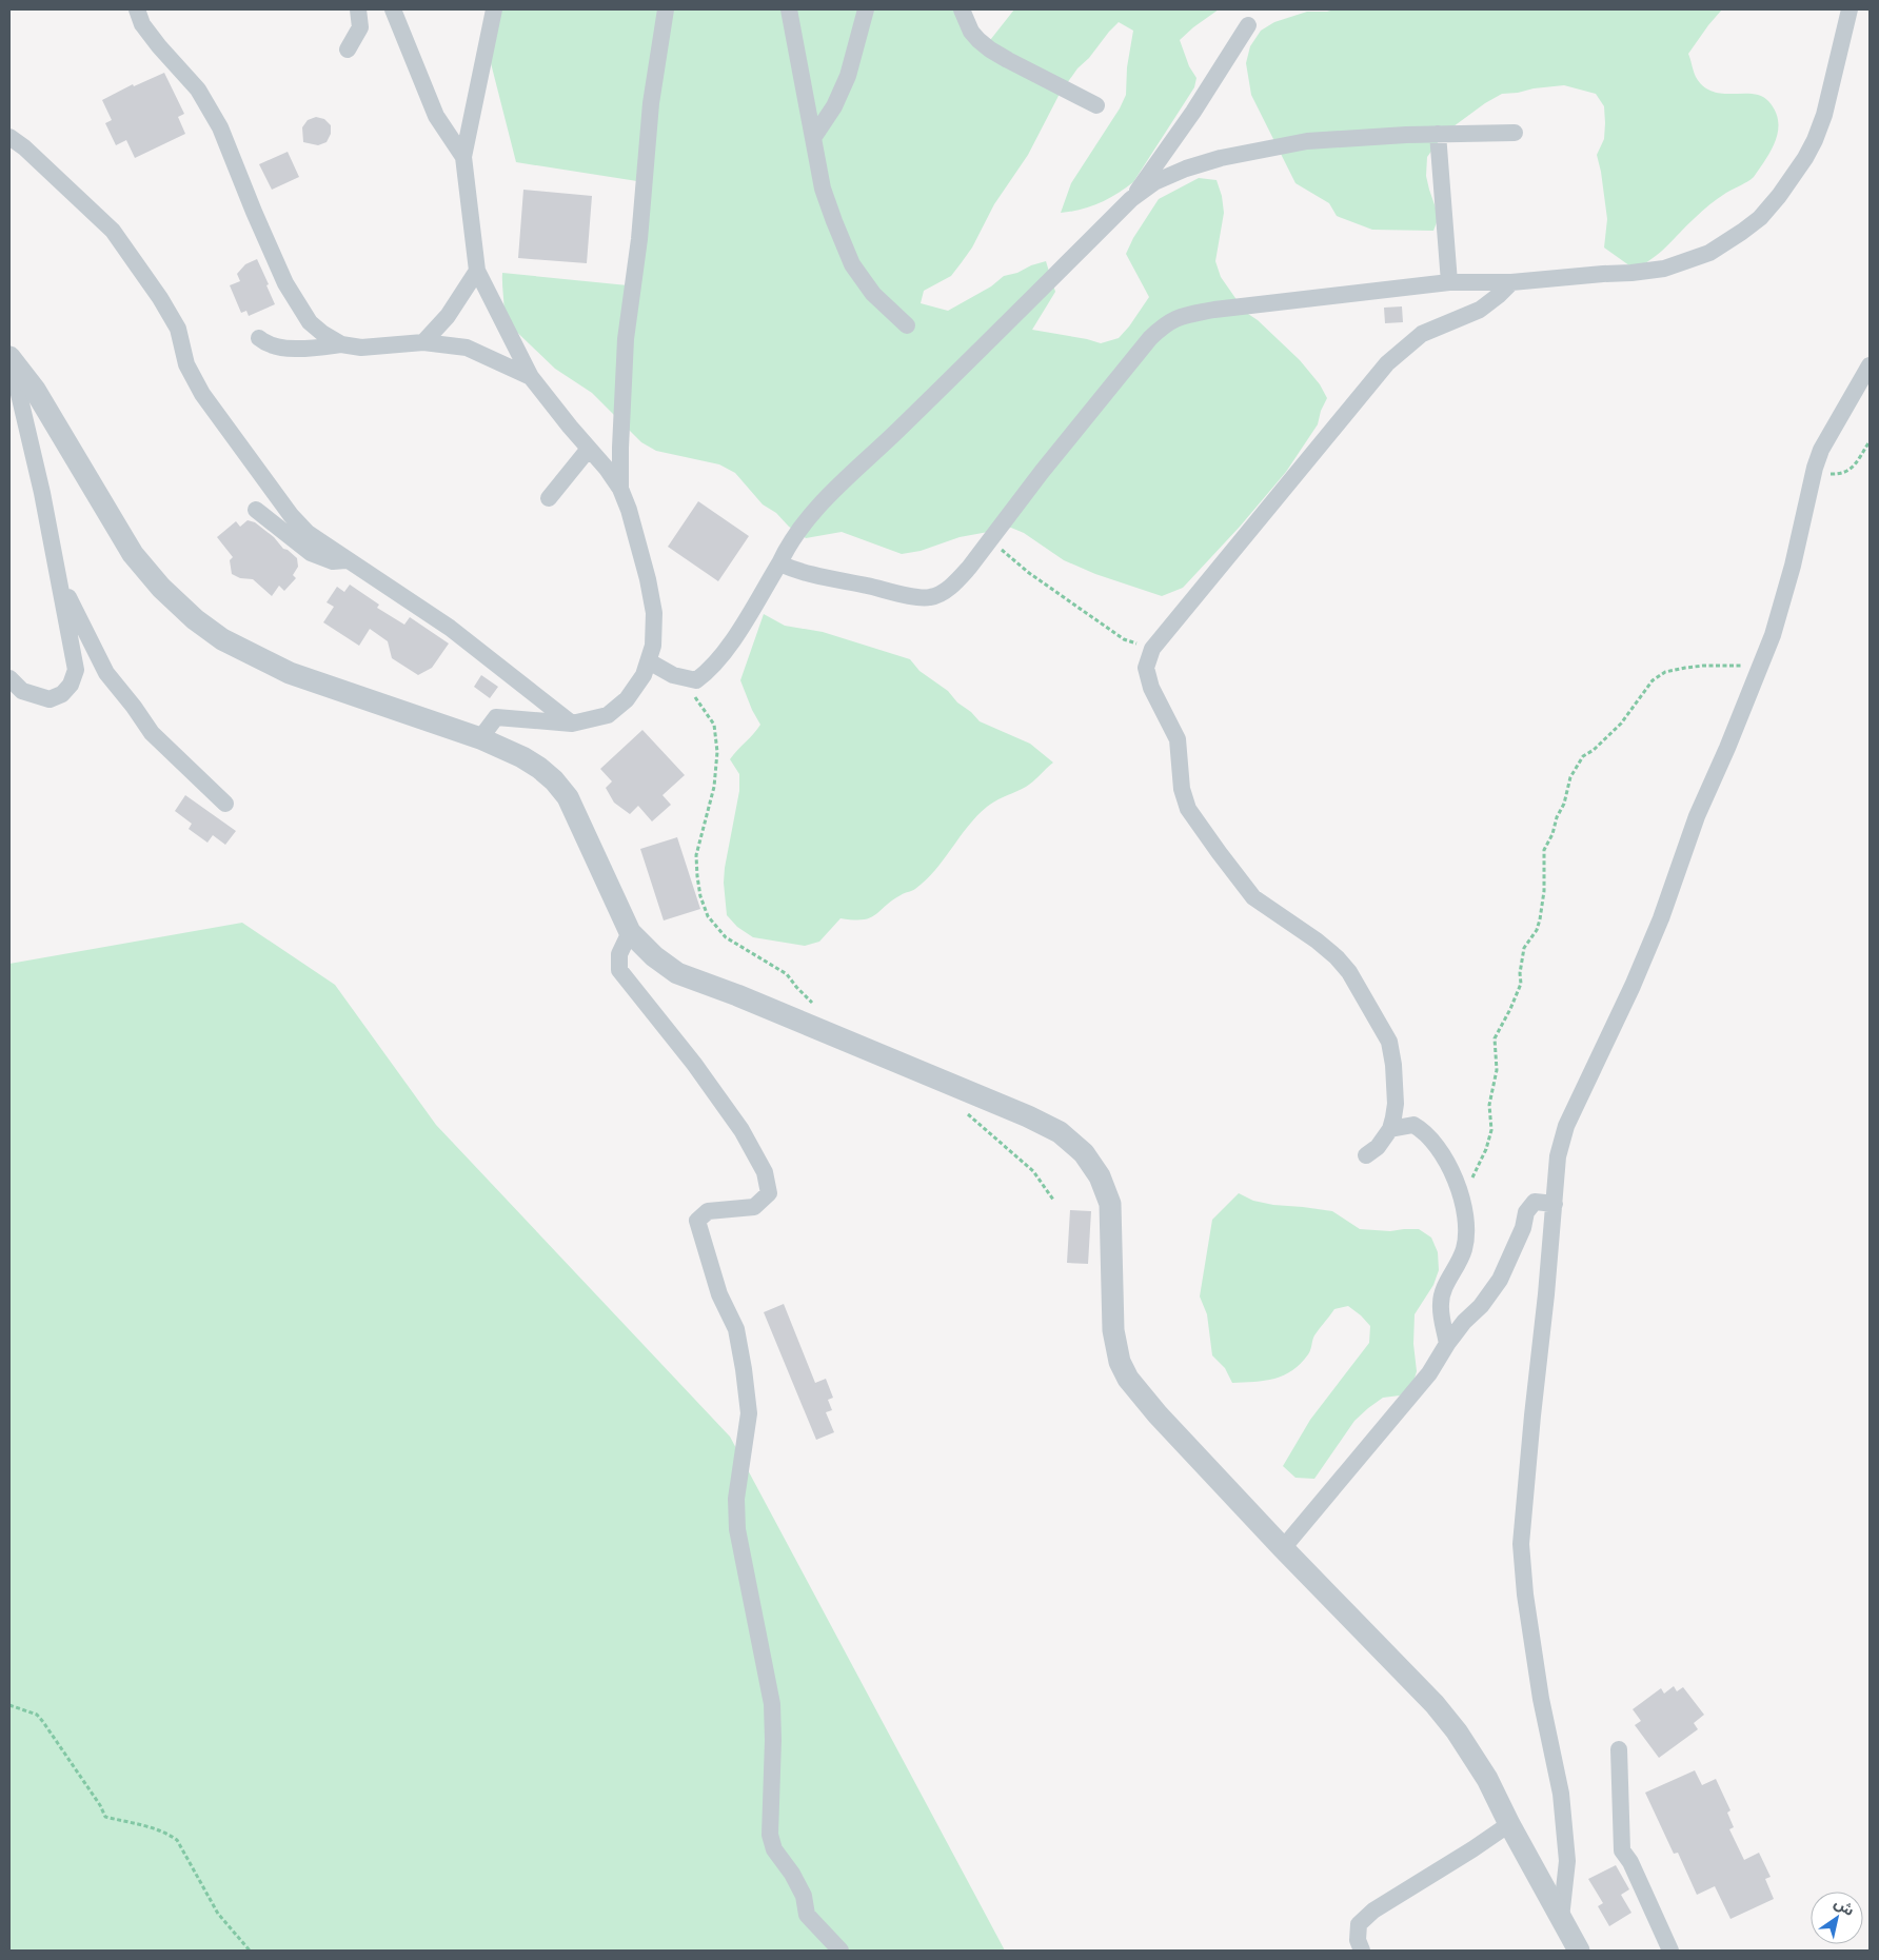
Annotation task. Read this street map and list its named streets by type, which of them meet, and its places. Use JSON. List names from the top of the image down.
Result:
{
  "north": "top right"
}
